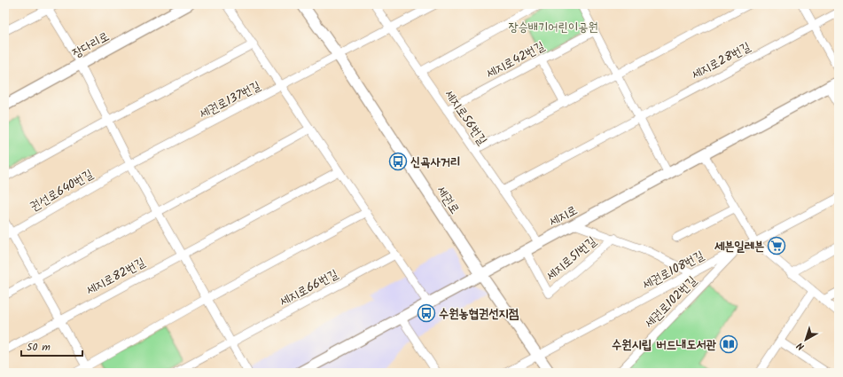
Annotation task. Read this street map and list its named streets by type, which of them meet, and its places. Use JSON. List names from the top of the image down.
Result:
{
  "streets": {
    "street": [
      "장다리로",
      "세지로42번길",
      "세지로28번길",
      "세권로137번길",
      "세지로56번길",
      "권선로640번길",
      "세권로",
      "세지로",
      "세지로51번길",
      "세권로108번길",
      "세지로82번길",
      "세지로66번길",
      "세권로102번길"
    ]
  },
  "crossings": [
    ["세지로42번길", "세지로56번길"],
    ["세권로137번길", "세지로56번길"],
    ["세권로137번길", "권선로640번길"],
    ["세권로137번길", "세권로"],
    ["세지로56번길", "세지로"],
    ["세권로", "세지로"],
    ["세권로", "세권로108번길"],
    ["세지로", "세지로51번길"],
    ["세지로51번길", "세권로108번길"],
    ["세권로108번길", "세권로102번길"]
  ],
  "parks": ["장승배기어린이공원"],
  "places": {
    "bus stop": ["신곡사거리", "수원농협권선지점"],
    "supermarket": ["세븐일레븐"],
    "library": ["수원시립 버드내도서관"]
  },
  "scale_bar": "50 m",
  "north": "bottom left"
}
